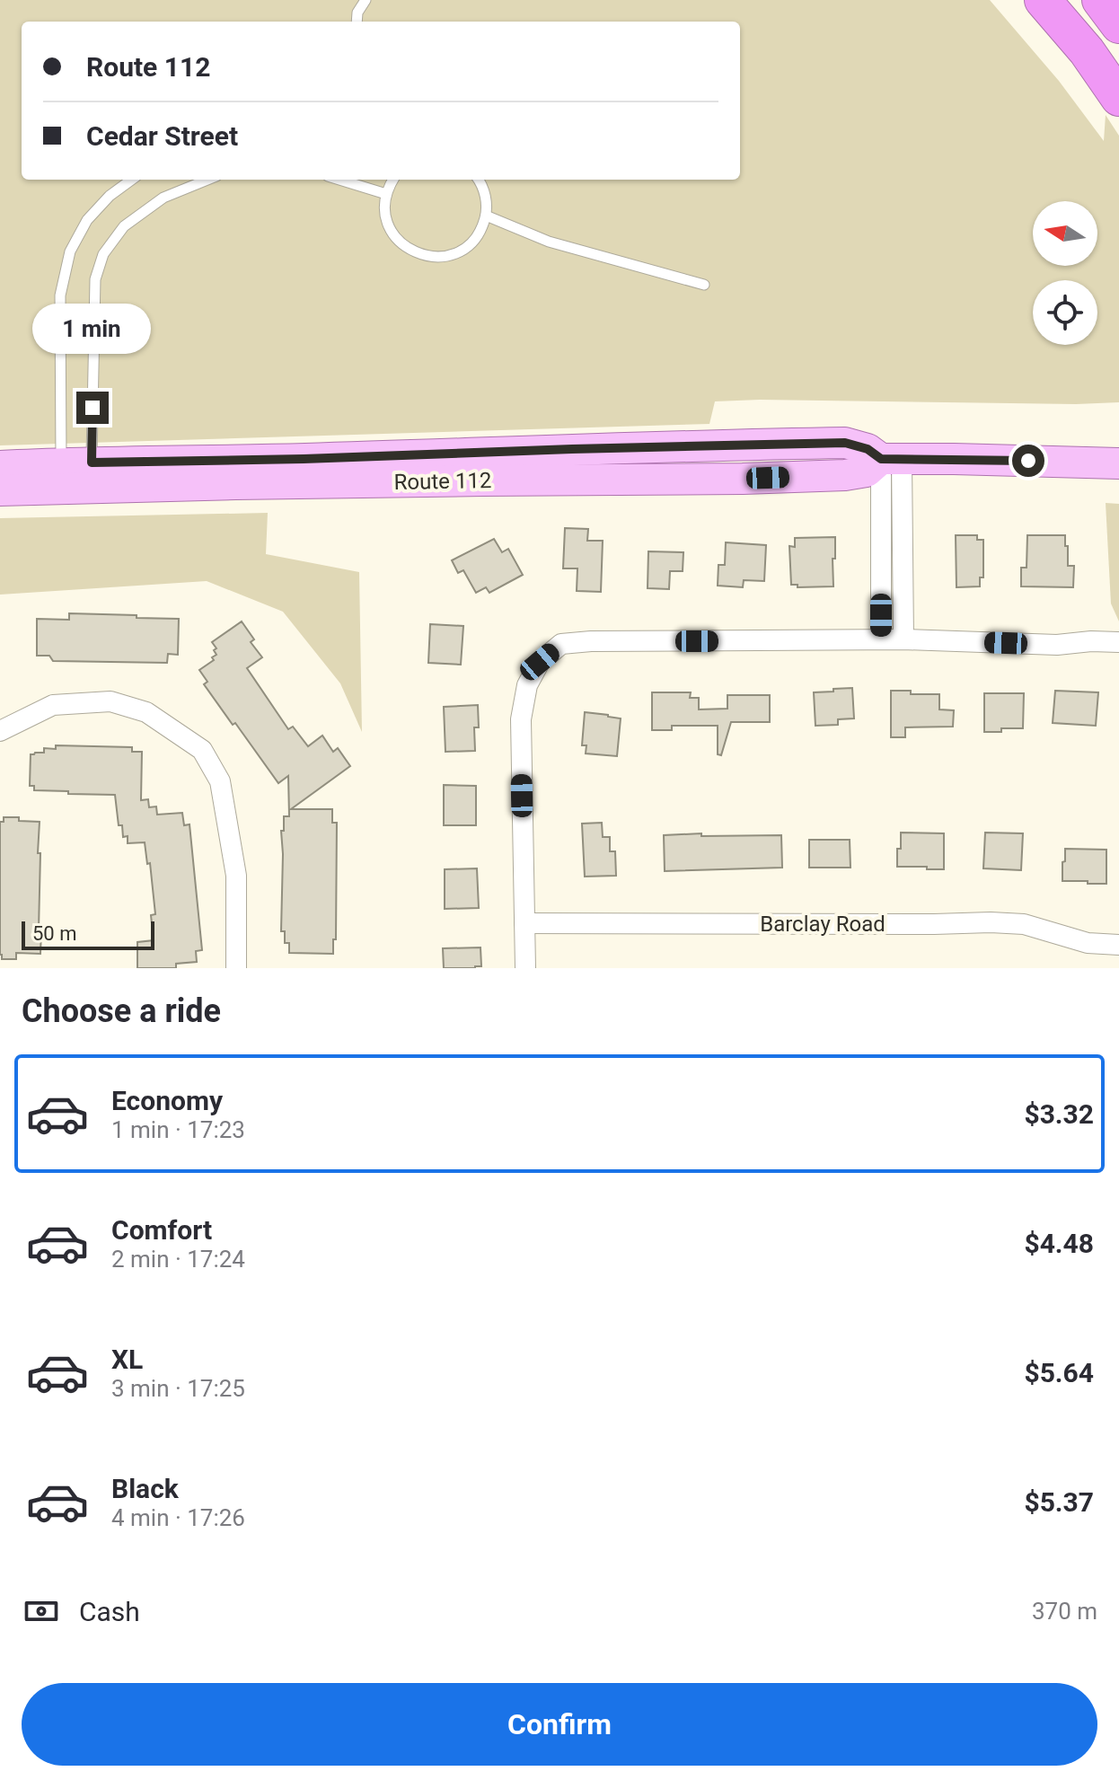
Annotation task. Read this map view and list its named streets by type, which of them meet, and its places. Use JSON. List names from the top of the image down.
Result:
{
  "streets": {
    "main road": ["Route 112"],
    "street": ["Barclay Road"]
  },
  "scale_bar": "50 m",
  "north": "left",
  "page": {
    "banner": ["Route 112", "Cedar Street"],
    "bubble": "1 min",
    "scale": "50 m",
    "heading": "Choose a ride",
    "list": [
      {
        "name": "Economy",
        "note": "1 min · 17:23",
        "value": "$3.32"
      },
      {
        "name": "Comfort",
        "note": "2 min · 17:24",
        "value": "$4.48"
      },
      {
        "name": "XL",
        "note": "3 min · 17:25",
        "value": "$5.64"
      },
      {
        "name": "Black",
        "note": "4 min · 17:26",
        "value": "$5.37"
      }
    ],
    "pay": ["Cash", "370 m"],
    "buttons": "Confirm"
  }
}
